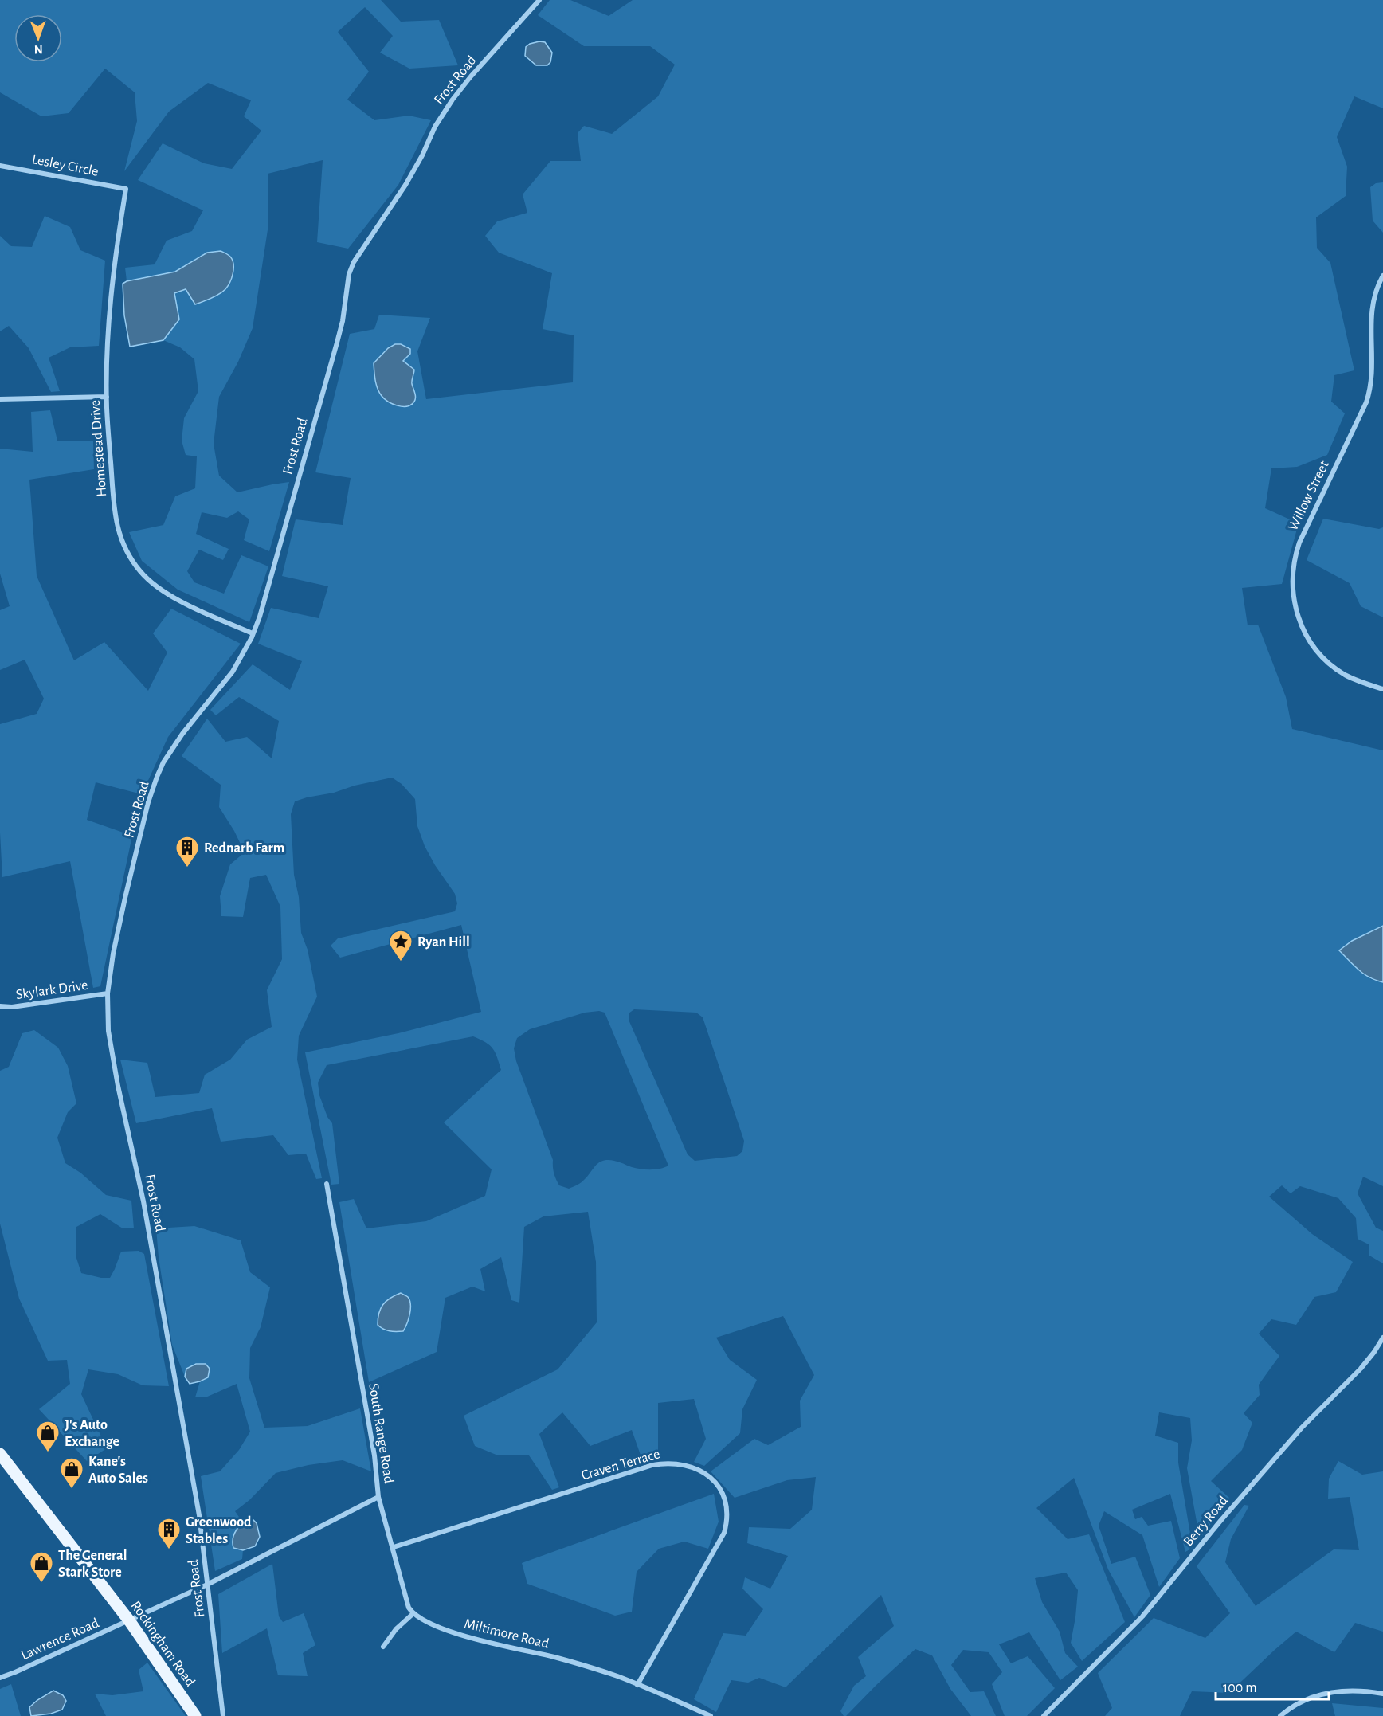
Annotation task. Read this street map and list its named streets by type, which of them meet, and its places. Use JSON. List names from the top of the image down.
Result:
{
  "streets": {
    "main road": ["Rockingham Road"],
    "street": [
      "Frost Road",
      "Lesley Circle",
      "Homestead Drive",
      "Willow Street",
      "Skylark Drive",
      "South Range Road",
      "Craven Terrace",
      "Berry Road",
      "Miltimore Road",
      "Lawrence Road"
    ]
  },
  "crossings": [
    ["Frost Road", "Homestead Drive"],
    ["Frost Road", "Skylark Drive"],
    ["Frost Road", "South Range Road"],
    ["Lesley Circle", "Homestead Drive"],
    ["South Range Road", "Lawrence Road"],
    ["South Range Road", "Rockingham Road"],
    ["Craven Terrace", "Miltimore Road"],
    ["Lawrence Road", "Rockingham Road"]
  ],
  "places": {
    "building": ["Rednarb Farm", "Greenwood Stables"],
    "place": ["Ryan Hill"],
    "shop": ["J's Auto Exchange", "Kane's Auto Sales", "The General Stark Store"]
  },
  "scale_bar": "100 m",
  "north": "bottom"
}
